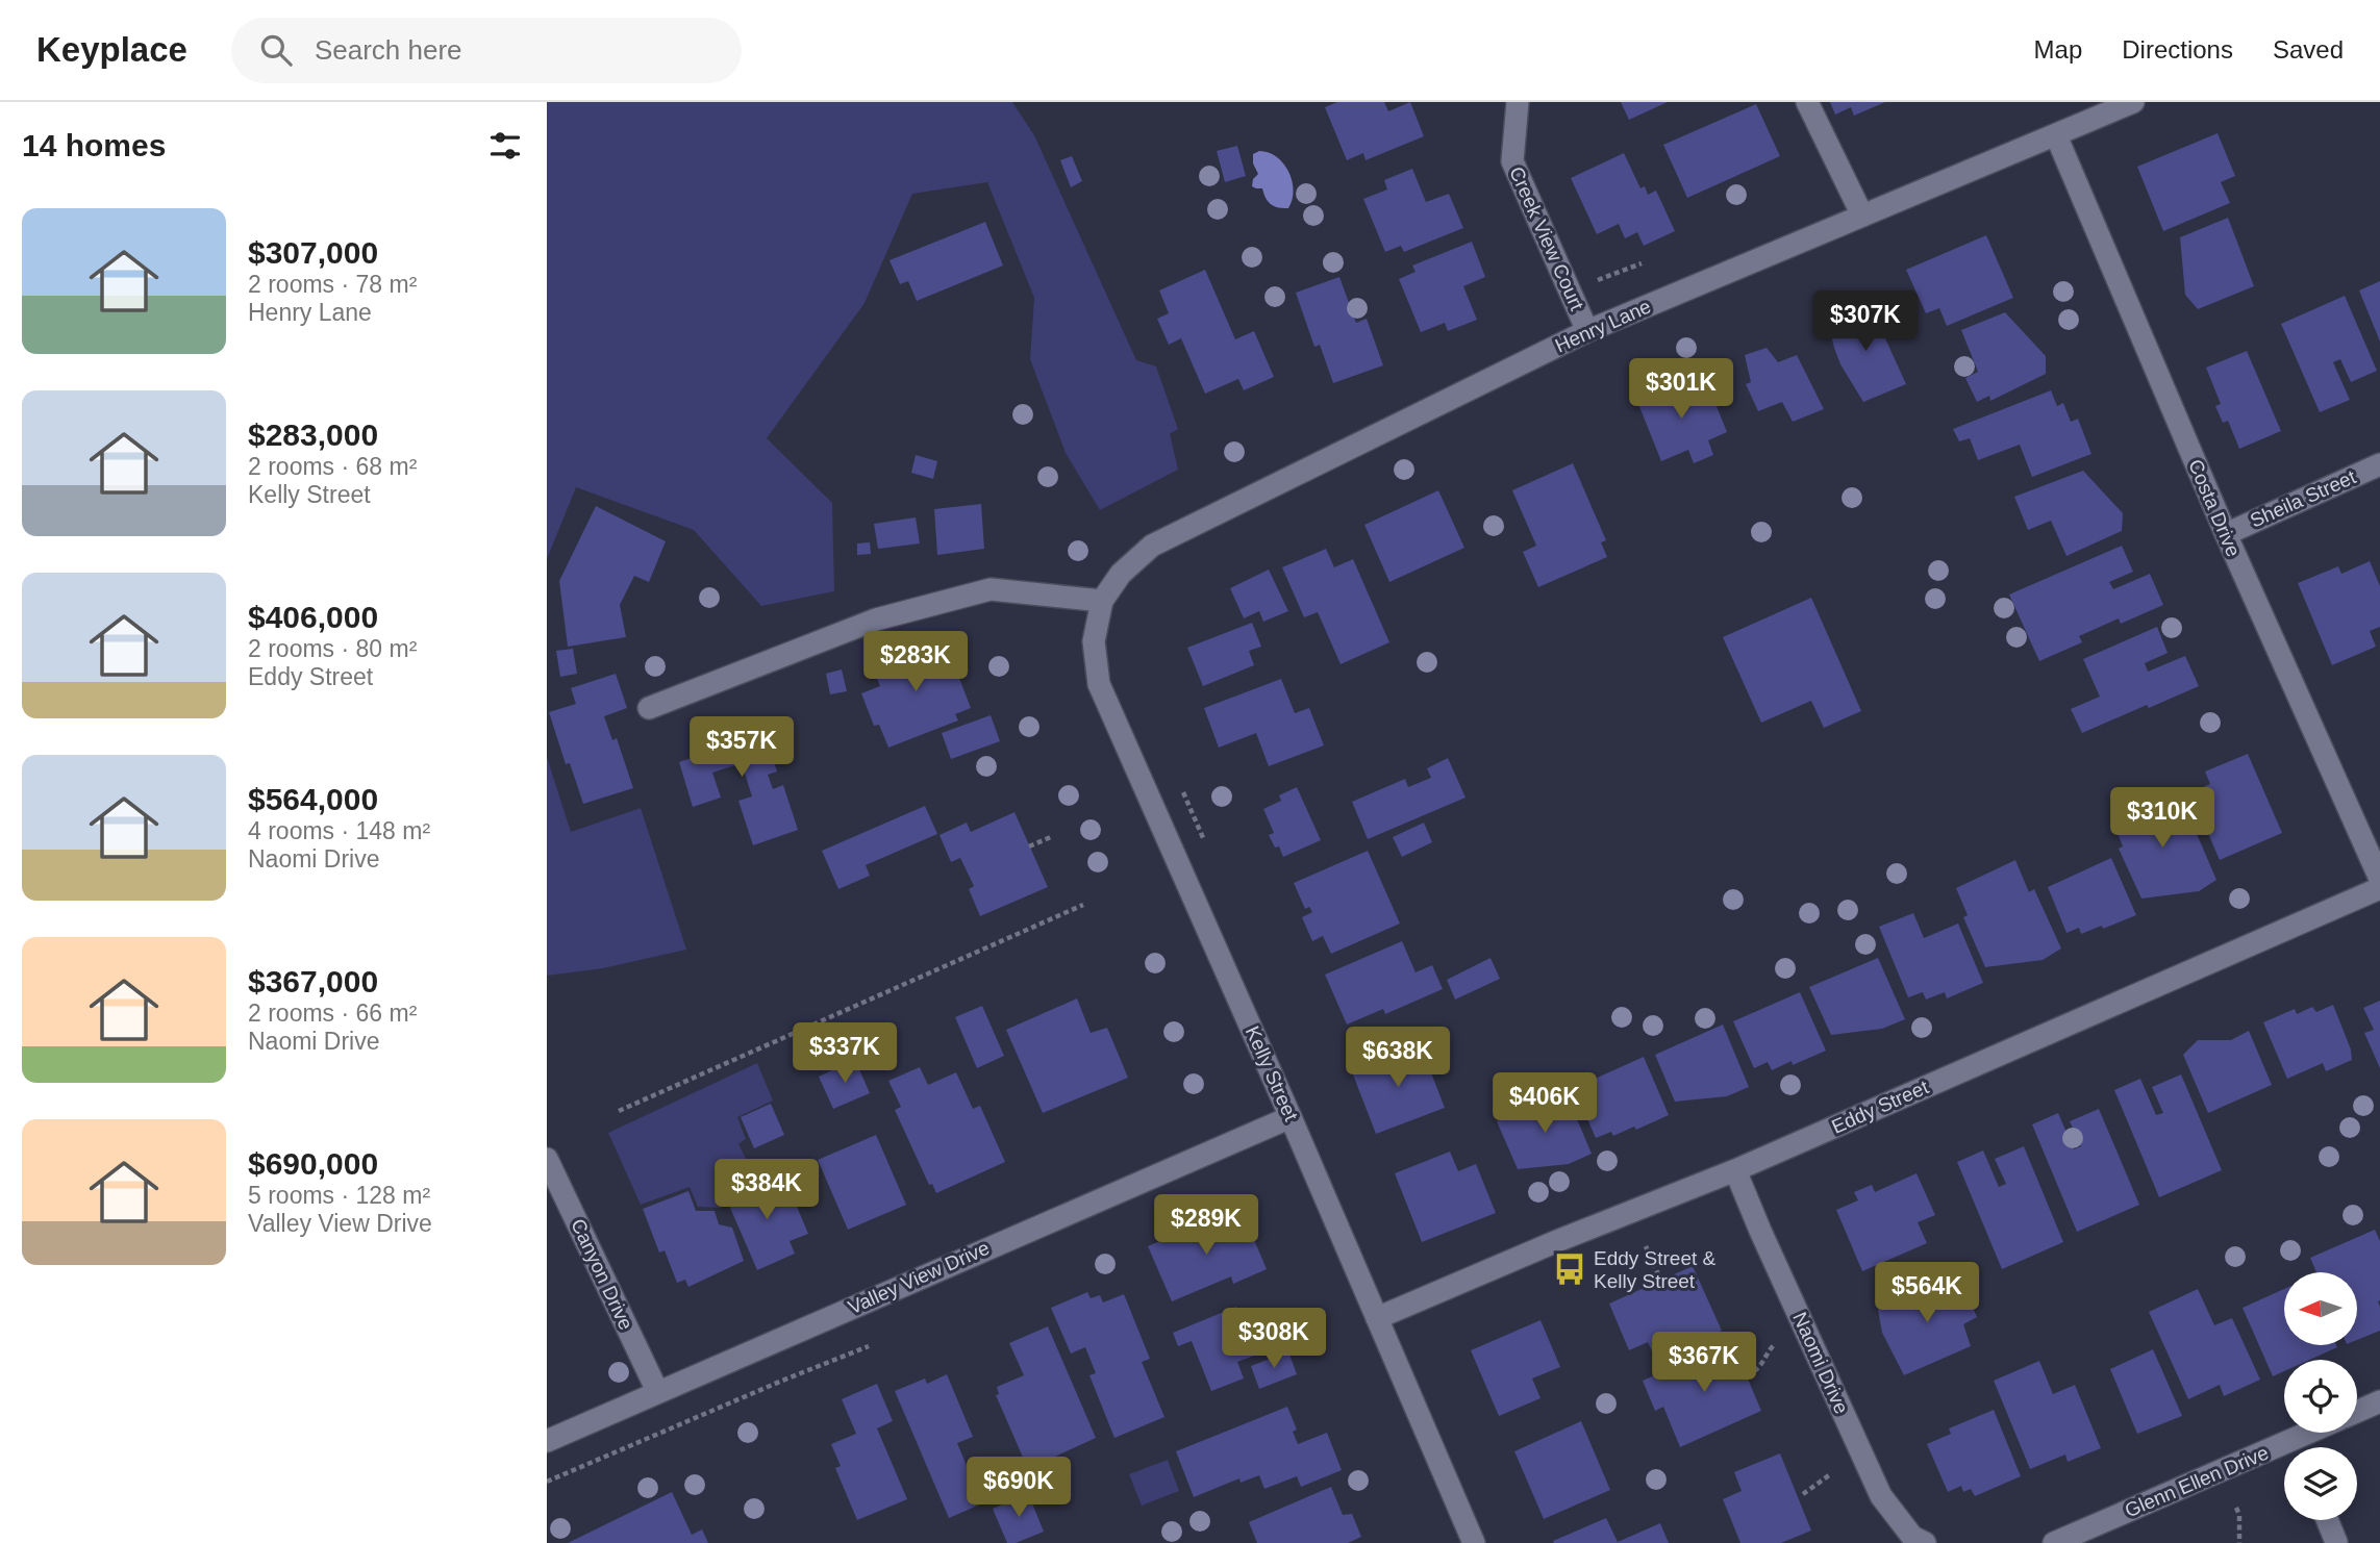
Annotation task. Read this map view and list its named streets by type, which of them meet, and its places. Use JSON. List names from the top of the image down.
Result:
{
  "streets": {
    "street": [
      "Creek View Court",
      "Henry Lane",
      "Sheila Street",
      "Costa Drive",
      "Kelly Street",
      "Eddy Street",
      "Canyon Drive",
      "Valley View Drive",
      "Naomi Drive",
      "Glenn Ellen Drive"
    ]
  },
  "crossings": [
    ["Creek View Court", "Henry Lane"],
    ["Henry Lane", "Costa Drive"],
    ["Henry Lane", "Kelly Street"],
    ["Sheila Street", "Costa Drive"],
    ["Kelly Street", "Eddy Street"],
    ["Kelly Street", "Valley View Drive"],
    ["Eddy Street", "Naomi Drive"],
    ["Canyon Drive", "Valley View Drive"]
  ],
  "places": {
    "bus stop": ["Eddy Street & Kelly Street"]
  },
  "north": "left",
  "page": {
    "header": "Keyplace",
    "search": "Search here",
    "nav": ["Map", "Directions", "Saved"],
    "heading": "14 homes",
    "list": [
      {
        "name": "$307,000",
        "note": "2 rooms · 78 m² · Henry Lane"
      },
      {
        "name": "$283,000",
        "note": "2 rooms · 68 m² · Kelly Street"
      },
      {
        "name": "$406,000",
        "note": "2 rooms · 80 m² · Eddy Street"
      },
      {
        "name": "$564,000",
        "note": "4 rooms · 148 m² · Naomi Drive"
      },
      {
        "name": "$367,000",
        "note": "2 rooms · 66 m² · Naomi Drive"
      },
      {
        "name": "$690,000",
        "note": "5 rooms · 128 m² · Valley View Drive"
      }
    ],
    "price": [
      "$307K",
      "$301K",
      "$283K",
      "$357K",
      "$310K",
      "$337K",
      "$638K",
      "$406K",
      "$384K",
      "$289K",
      "$564K",
      "$308K",
      "$367K",
      "$690K"
    ]
  }
}
